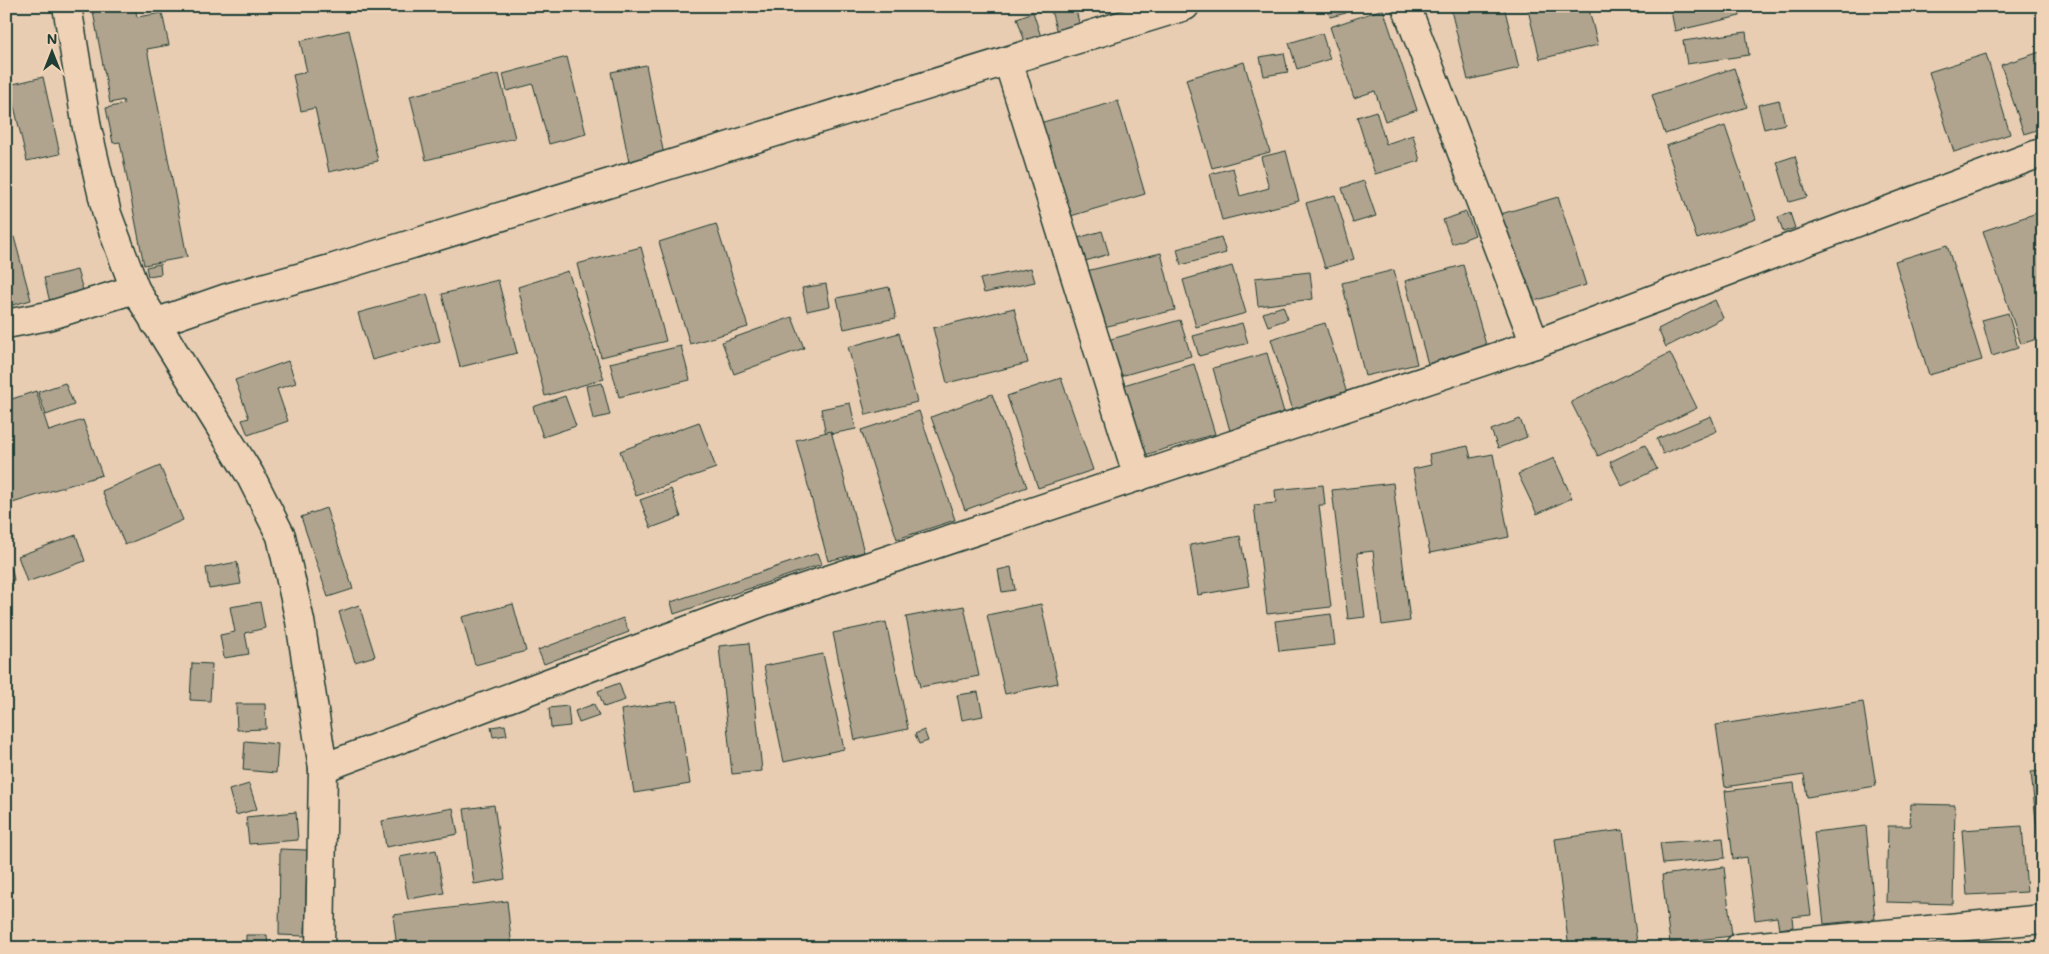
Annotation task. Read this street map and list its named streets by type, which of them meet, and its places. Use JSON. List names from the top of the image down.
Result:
{
  "north": "top"
}
